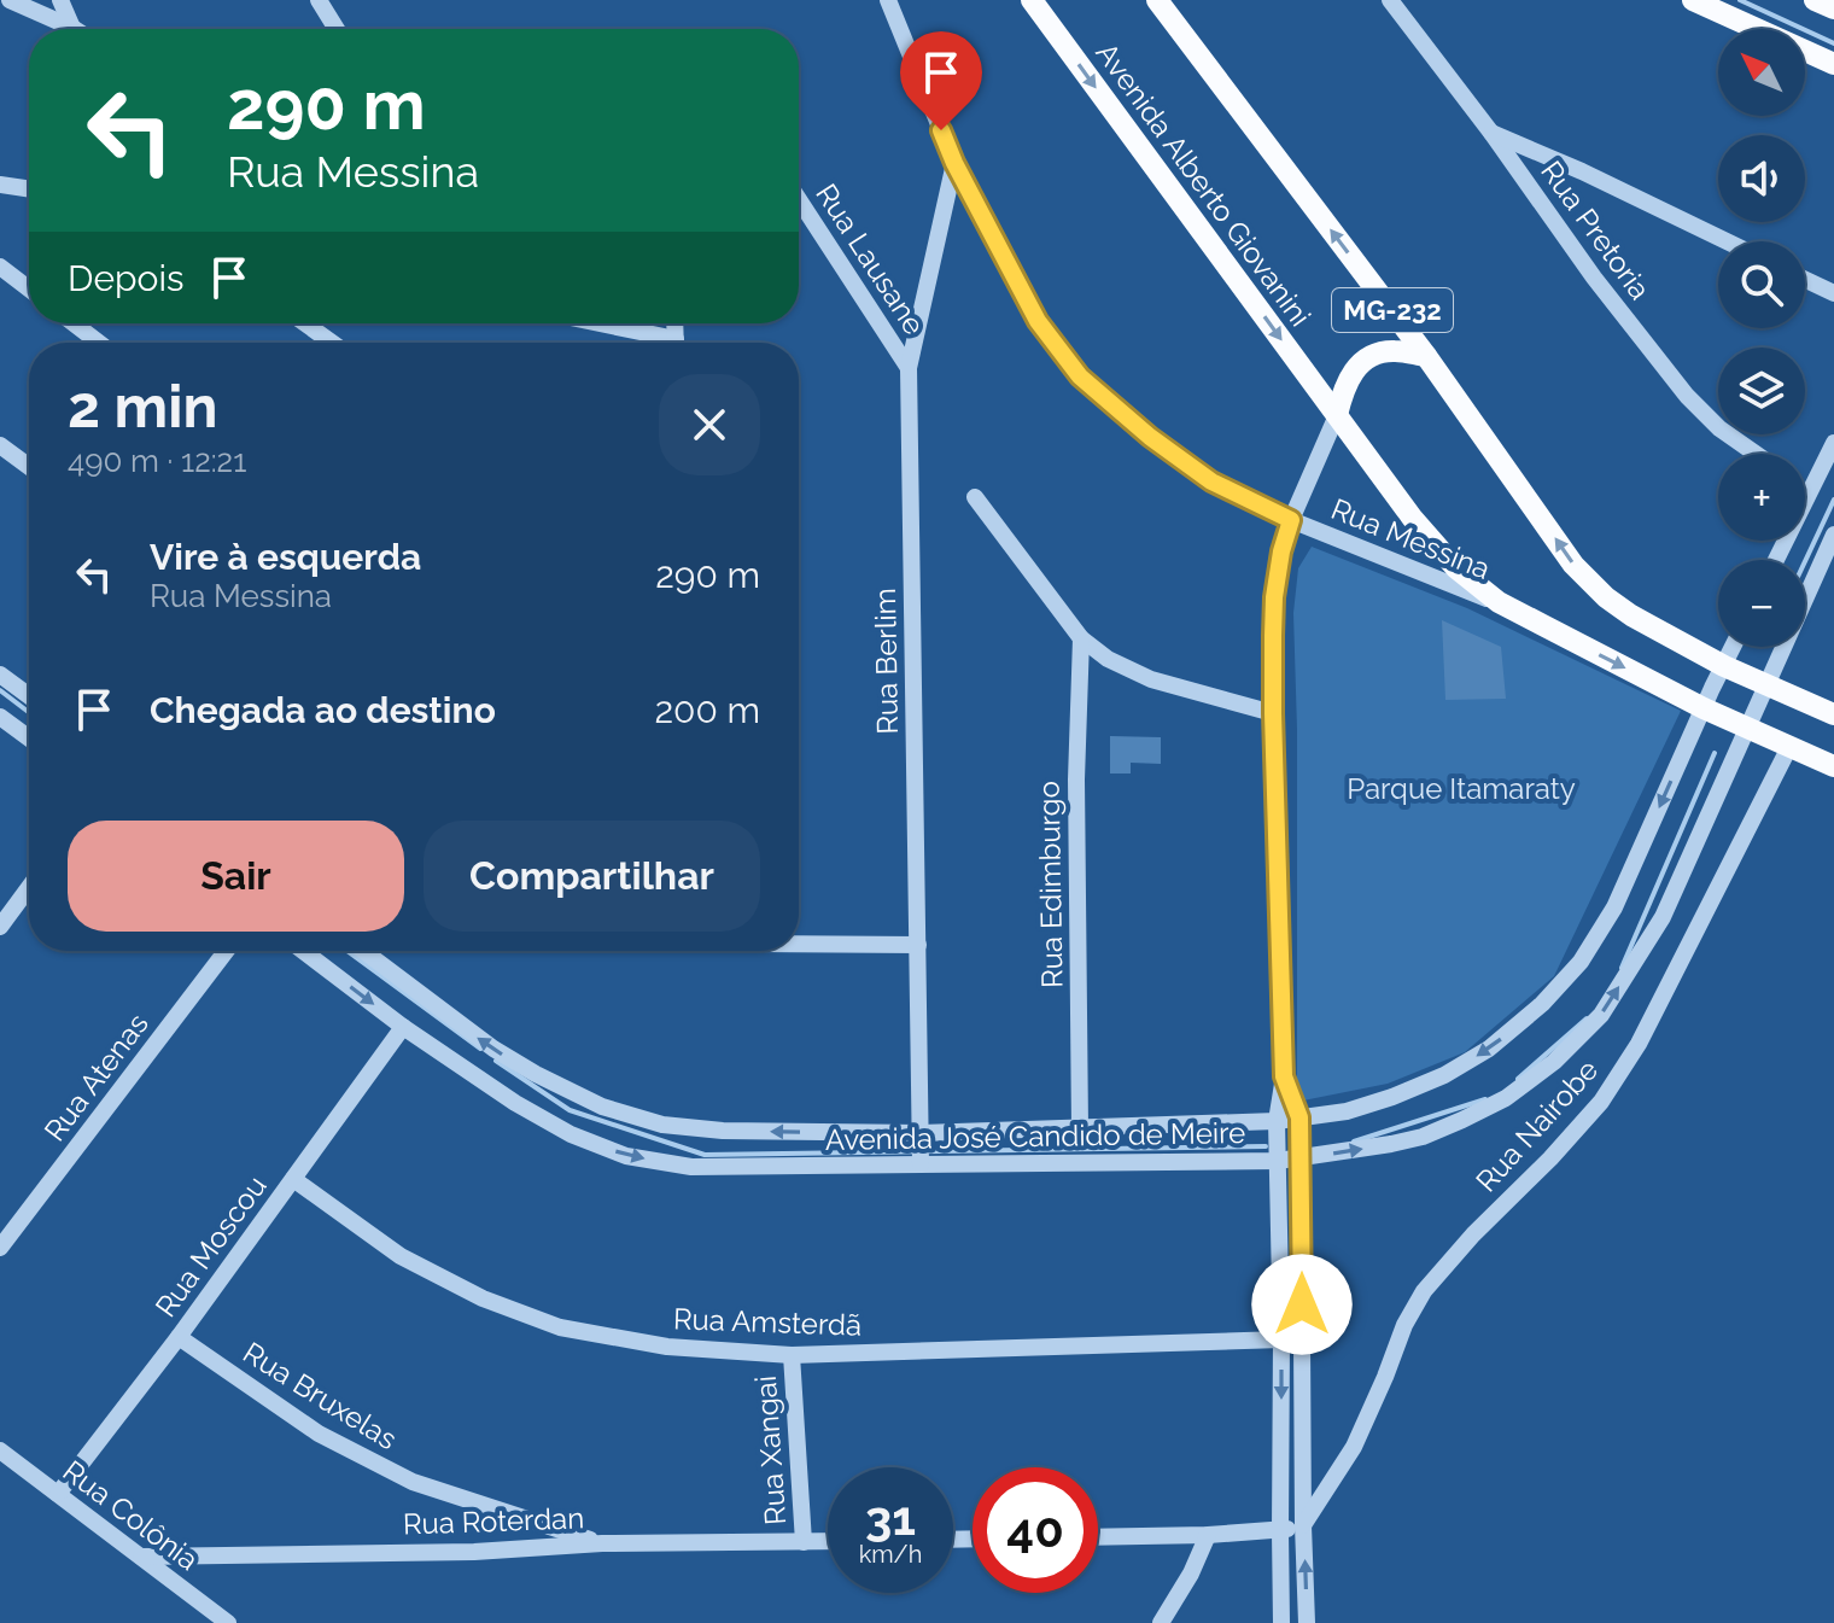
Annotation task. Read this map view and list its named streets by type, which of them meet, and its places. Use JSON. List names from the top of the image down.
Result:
{
  "streets": {
    "main road": ["Avenida Alberto Giovanini", "MG-232"],
    "street": [
      "Rua Pretoria",
      "Rua Lausane",
      "Rua Messina",
      "Rua Berlim",
      "Rua Edimburgo",
      "Rua Atenas",
      "Rua Nairobe",
      "Avenida José Candido de Meire",
      "Rua Moscou",
      "Rua Amsterdã",
      "Rua Bruxelas",
      "Rua Xangai",
      "Rua Colônia",
      "Rua Roterdan"
    ]
  },
  "crossings": [
    ["Avenida Alberto Giovanini", "Rua Messina"],
    ["Avenida Alberto Giovanini", "Rua Nairobe"],
    ["Avenida Alberto Giovanini", "Avenida José Candido de Meire"],
    ["Rua Lausane", "Rua Berlim"],
    ["MG-232", "Avenida José Candido de Meire"],
    ["Rua Messina", "Rua Berlim"],
    ["Rua Berlim", "Avenida José Candido de Meire"],
    ["Rua Edimburgo", "Avenida José Candido de Meire"],
    ["Avenida José Candido de Meire", "Rua Moscou"],
    ["Rua Moscou", "Rua Amsterdã"],
    ["Rua Moscou", "Rua Bruxelas"],
    ["Rua Moscou", "Rua Colônia"],
    ["Rua Amsterdã", "Rua Xangai"],
    ["Rua Bruxelas", "Rua Roterdan"],
    ["Rua Xangai", "Rua Roterdan"],
    ["Rua Colônia", "Rua Roterdan"]
  ],
  "parks": ["Parque Itamaraty"],
  "north": "top left",
  "page": {
    "map_buttons": ["+", "−"],
    "turn": ["290 m", "Rua Messina"],
    "then": "Depois",
    "heading": ["2 min", "490 m · 12:21"],
    "list": [
      {
        "name": "Vire à esquerda",
        "note": "Rua Messina",
        "value": "290 m"
      },
      {
        "name": "Chegada ao destino",
        "value": "200 m"
      }
    ],
    "buttons": ["Sair", "Compartilhar"],
    "speed": "31 km/h",
    "limit": "40"
  }
}
